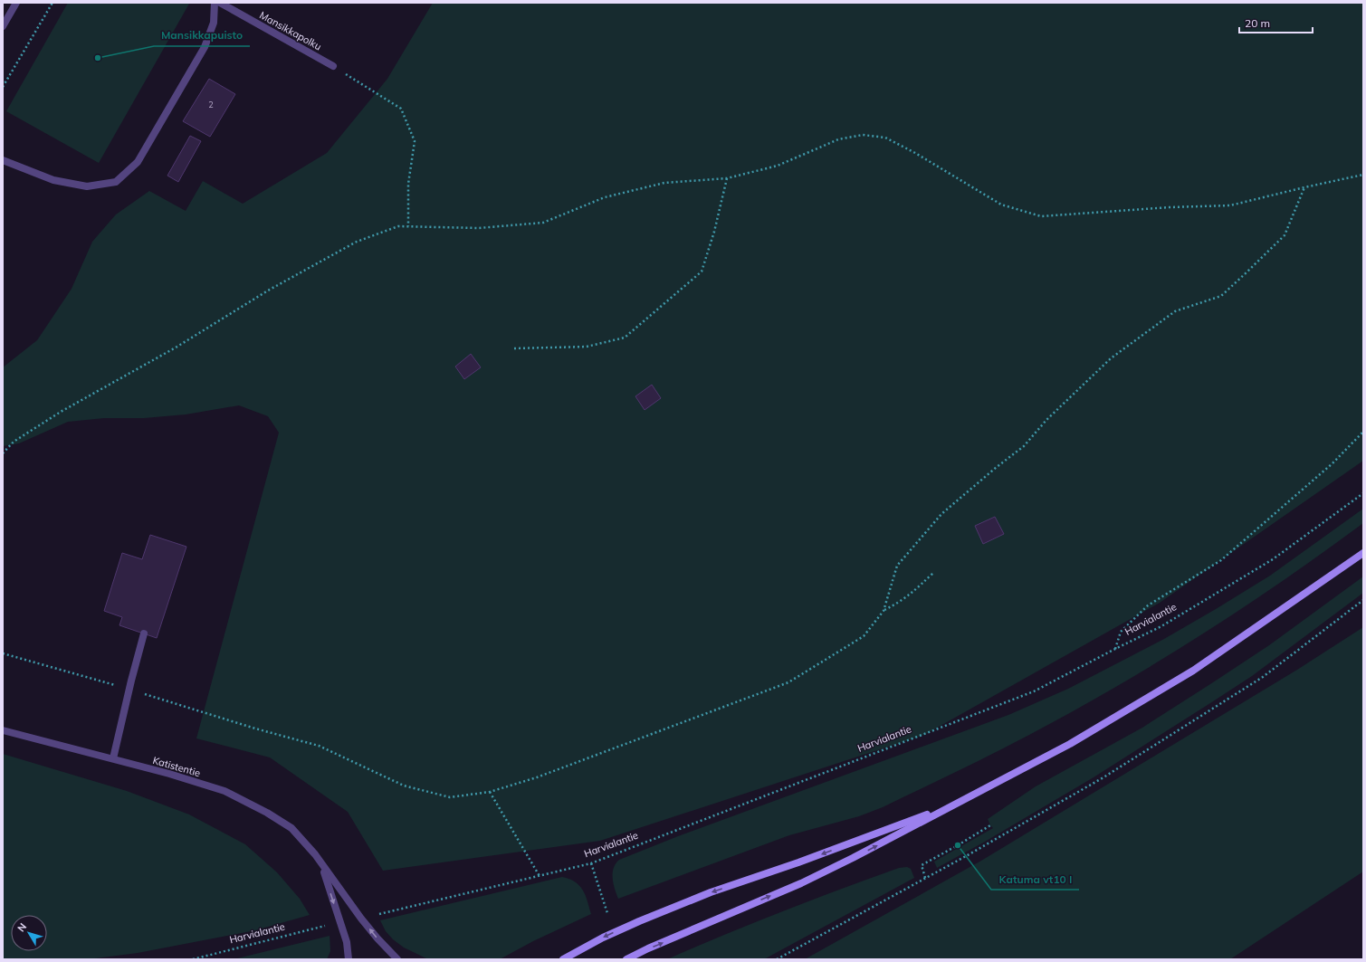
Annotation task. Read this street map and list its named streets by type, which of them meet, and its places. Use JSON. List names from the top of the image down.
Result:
{
  "streets": {
    "street": ["Mansikkapolku", "Katistentie"],
    "path": ["Harvialantie"]
  },
  "places": ["Mansikkapuisto", "Katuma vt10 I"],
  "house_numbers": ["2"],
  "scale_bar": "20 m",
  "north": "top left"
}
